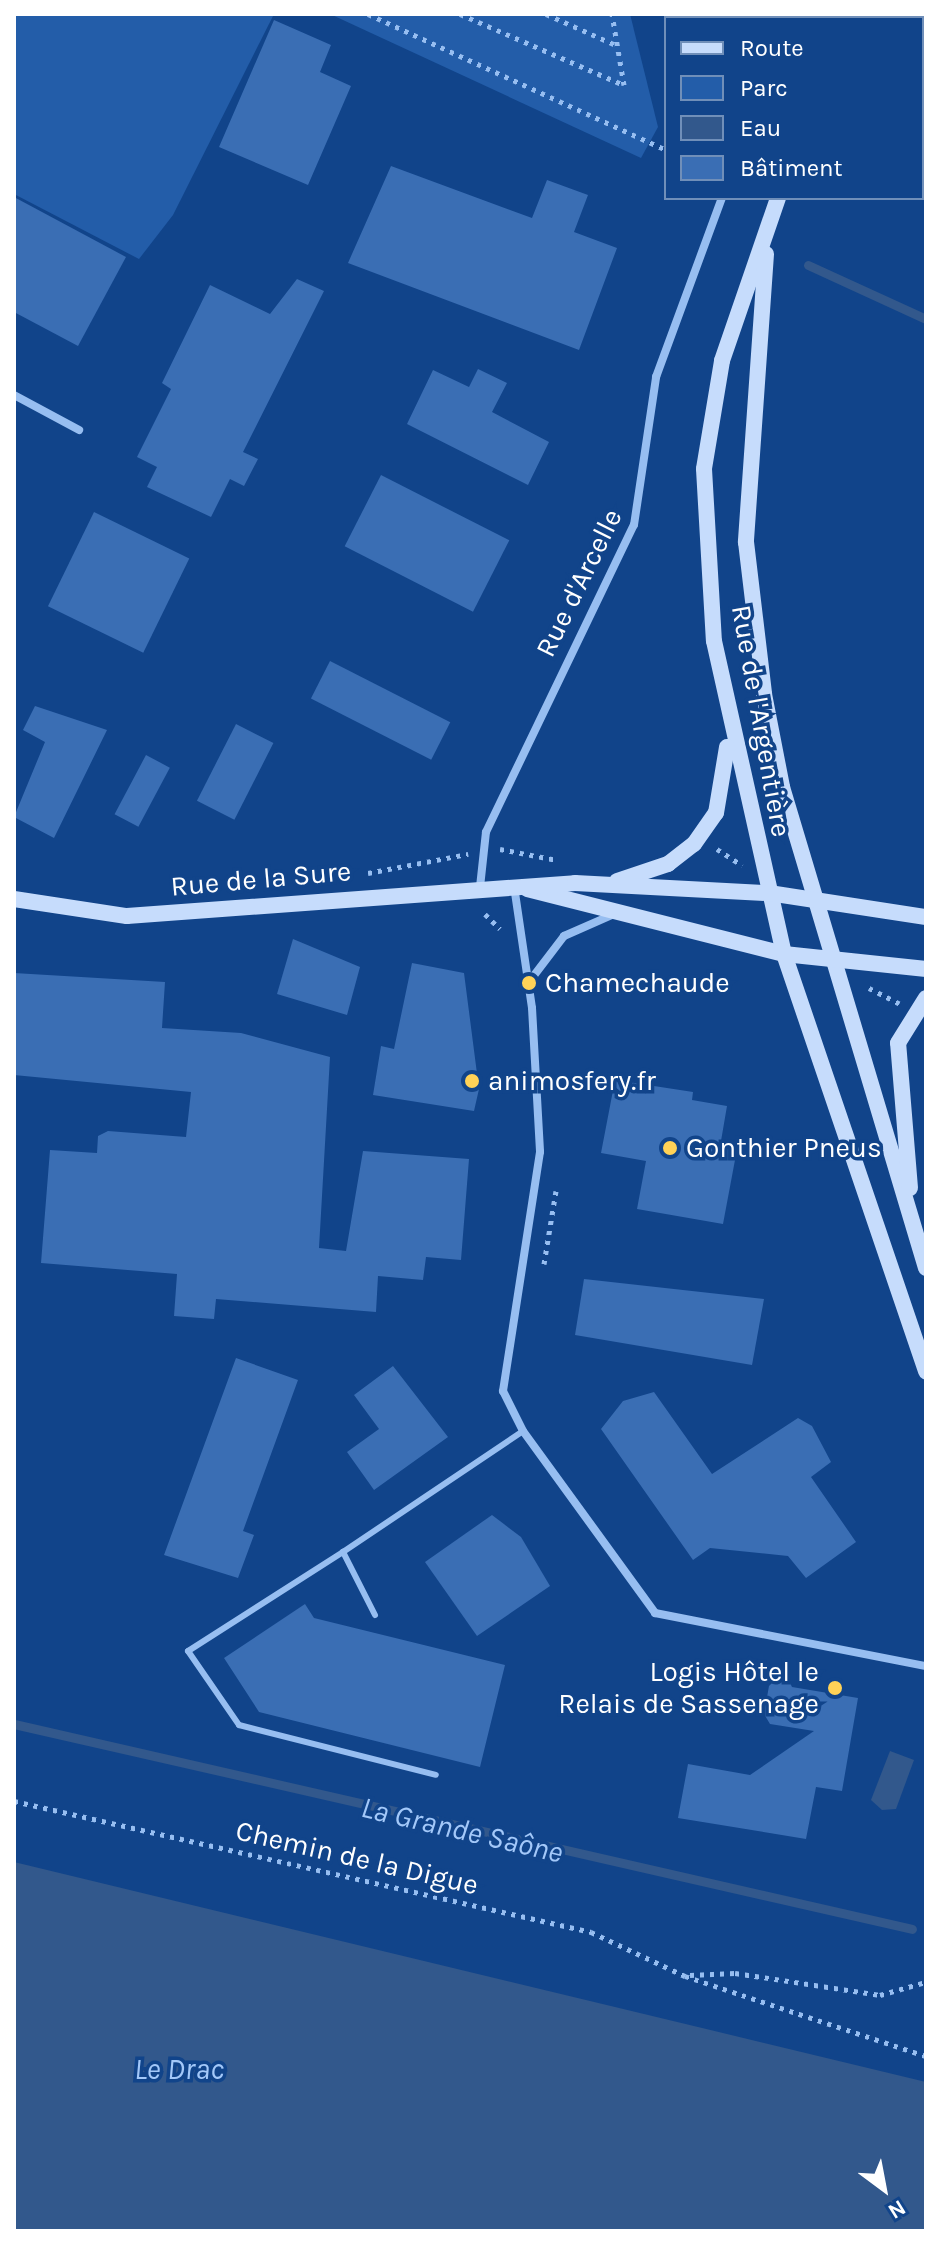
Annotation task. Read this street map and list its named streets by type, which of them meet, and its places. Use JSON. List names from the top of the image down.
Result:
{
  "streets": {
    "main road": ["Rue de l'Argentière", "Rue de la Sure"],
    "street": ["Rue d'Arcelle"],
    "path": ["Chemin de la Digue"]
  },
  "crossings": [
    ["Rue d'Arcelle", "Rue de la Sure"],
    ["Rue de l'Argentière", "Rue de la Sure"]
  ],
  "water": ["La Grande Saône", "Le Drac"],
  "places": [
    "Chamechaude",
    "animosfery.fr",
    "Gonthier Pneus",
    "Logis Hôtel le Relais de Sassenage"
  ],
  "legend": [
    "Route",
    "Parc",
    "Eau",
    "Bâtiment"
  ],
  "north": "bottom right"
}
